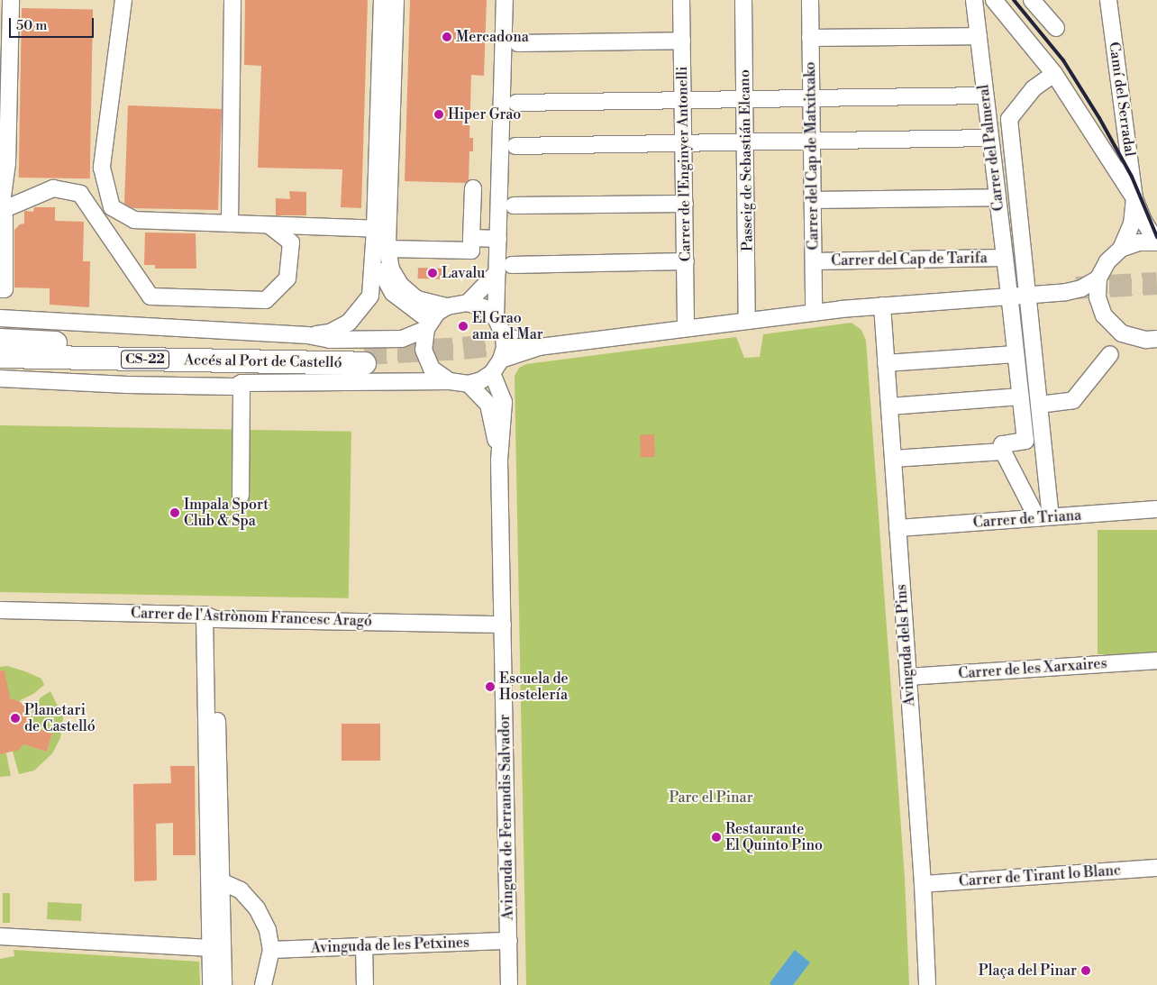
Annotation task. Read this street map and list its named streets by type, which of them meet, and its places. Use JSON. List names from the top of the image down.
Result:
{
  "streets": {
    "highway": ["CS-22", "Accés al Port de Castelló"],
    "street": [
      "Camí del Serradal",
      "Carrer del Palmeral",
      "Carrer del Cap de Matxitxako",
      "Passeig de Sebastián Elcano",
      "Carrer de l'Enginyer Antonelli",
      "Carrer del Cap de Tarifa",
      "Carrer de Triana",
      "Carrer de l'Astrònom Francesc Aragó",
      "Avinguda dels Pins",
      "Carrer de les Xarxaires",
      "Avinguda de Ferrandis Salvador",
      "Carrer de Tirant lo Blanc",
      "Avinguda de les Petxines"
    ]
  },
  "crossings": [
    ["Carrer del Palmeral", "Carrer del Cap de Tarifa"],
    ["Carrer del Palmeral", "Carrer de Triana"],
    ["Carrer del Cap de Matxitxako", "Carrer del Cap de Tarifa"],
    ["Carrer de Triana", "Avinguda dels Pins"],
    ["Carrer de l'Astrònom Francesc Aragó", "Avinguda de Ferrandis Salvador"],
    ["Avinguda dels Pins", "Carrer de les Xarxaires"],
    ["Avinguda dels Pins", "Carrer de Tirant lo Blanc"],
    ["Avinguda de Ferrandis Salvador", "Avinguda de les Petxines"]
  ],
  "parks": ["Parc el Pinar"],
  "places": [
    "Mercadona",
    "Hiper Grao",
    "Lavalu",
    "El Grao ama el Mar",
    "Impala Sport Club & Spa",
    "Escuela de Hostelería",
    "Planetari de Castelló",
    "Restaurante El Quinto Pino",
    "Plaça del Pinar"
  ],
  "scale_bar": "50 m"
}
